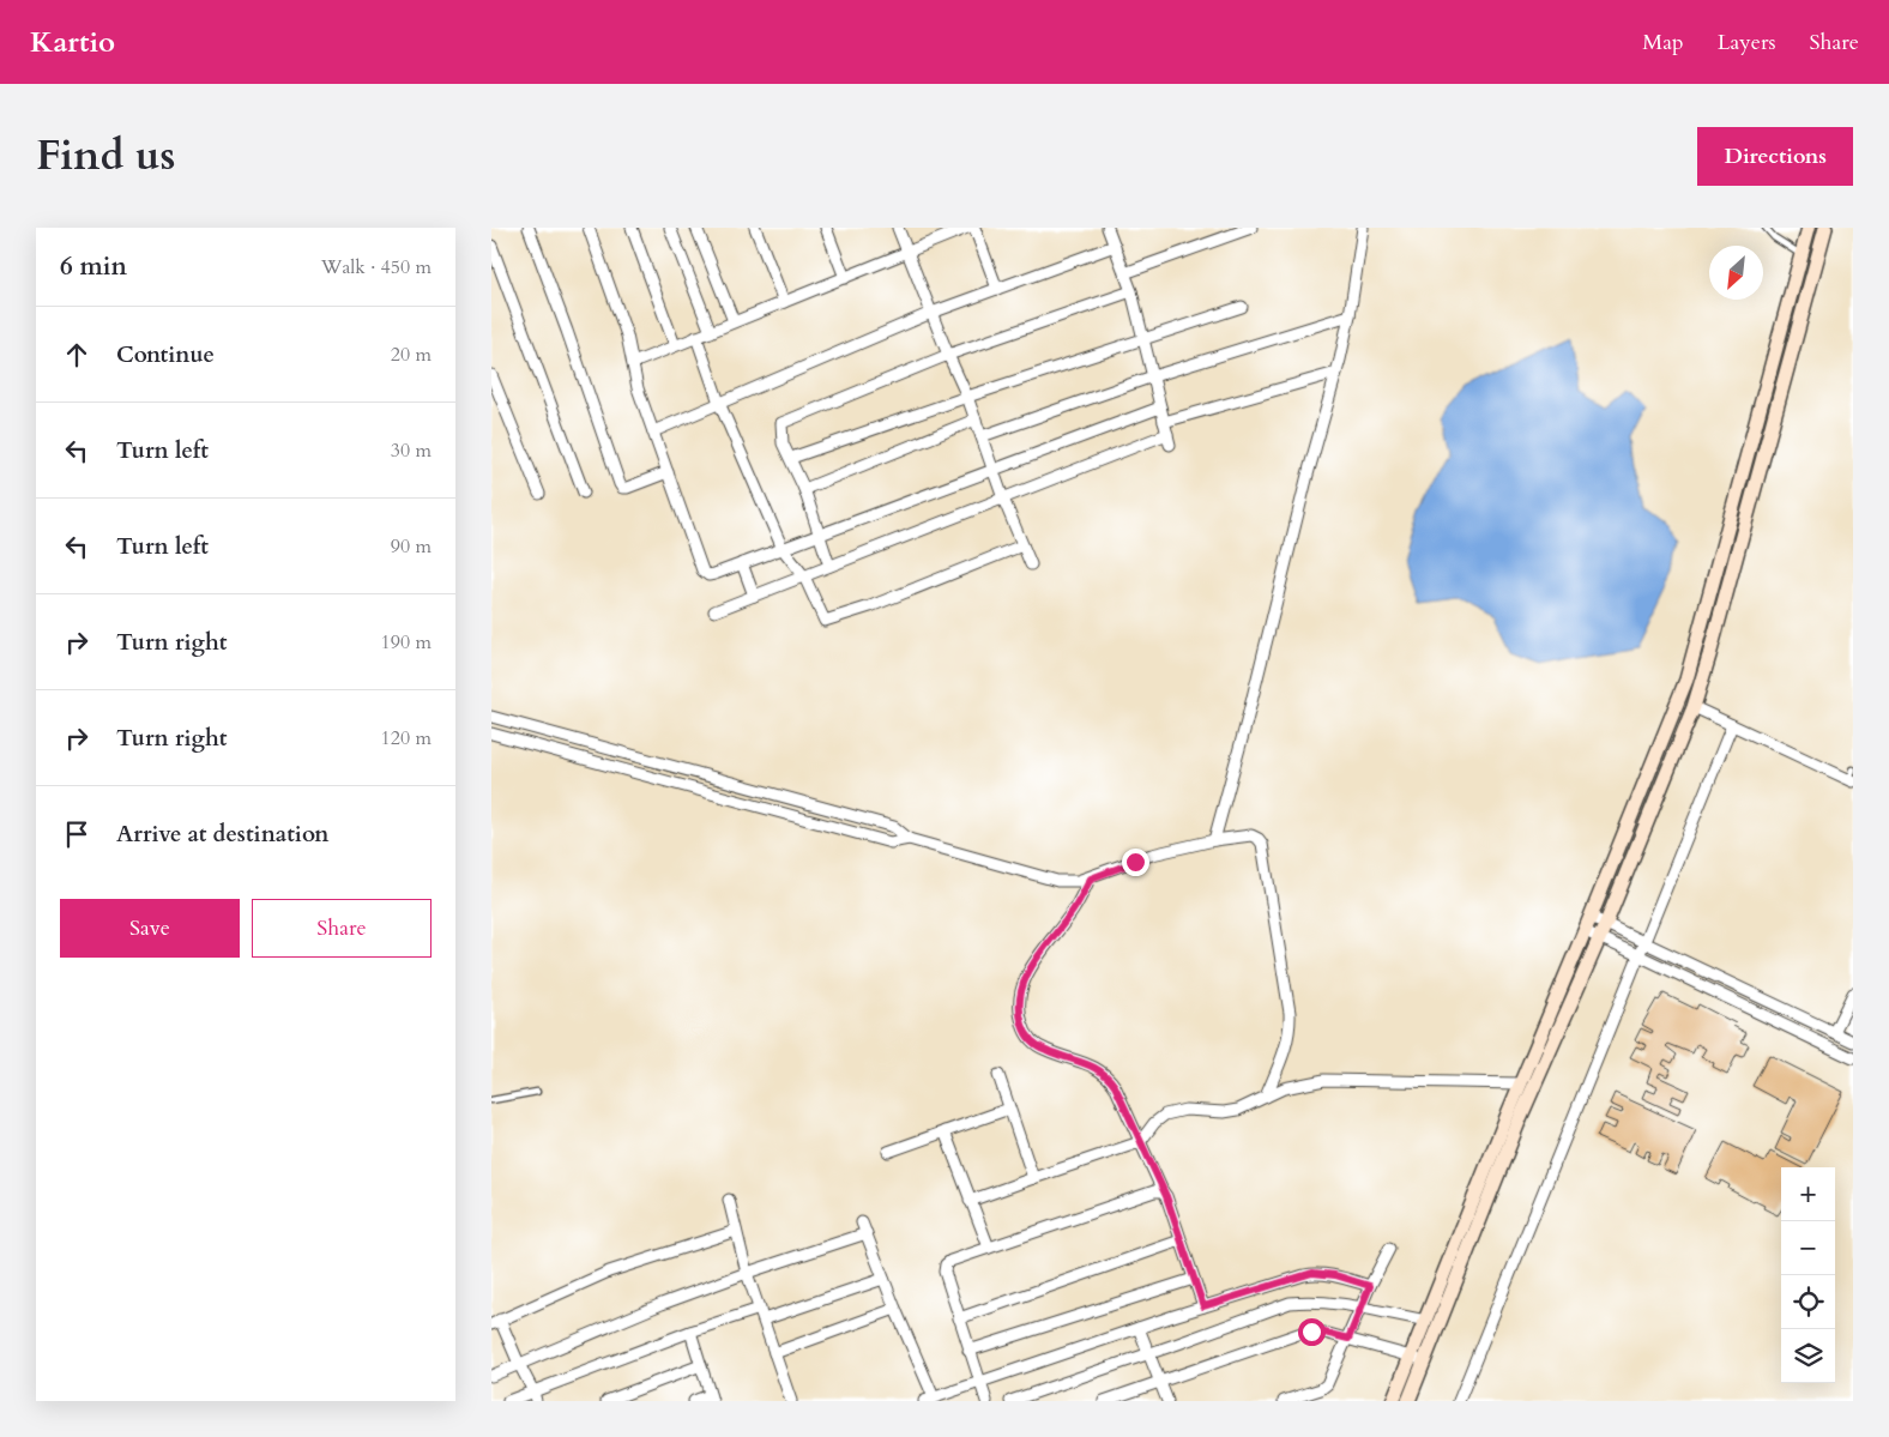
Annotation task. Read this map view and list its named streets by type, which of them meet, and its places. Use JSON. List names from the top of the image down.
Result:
{
  "north": "bottom left",
  "page": {
    "header": "Kartio",
    "nav": ["Map", "Layers", "Share"],
    "title": "Find us",
    "buttons": [
      "Directions",
      ["Save", "Share"]
    ],
    "heading": ["6 min", "Walk · 450 m"],
    "list": [
      ["Continue", "20 m"],
      ["Turn left", "30 m"],
      ["Turn left", "90 m"],
      ["Turn right", "190 m"],
      ["Turn right", "120 m"],
      "Arrive at destination"
    ],
    "map_buttons": ["+", "−"]
  }
}
